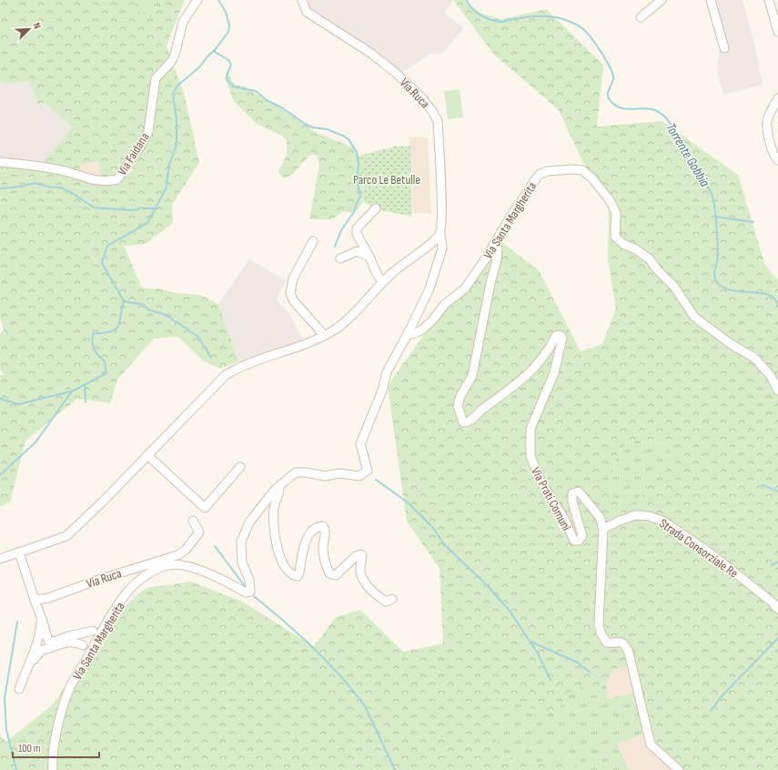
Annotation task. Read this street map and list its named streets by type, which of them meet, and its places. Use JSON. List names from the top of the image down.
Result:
{
  "streets": {
    "street": [
      "Via Ruca",
      "Via Faidana",
      "Via Santa Margherita",
      "Via Prati Comuni",
      "Strada Consorziale Re"
    ]
  },
  "crossings": [
    ["Via Ruca", "Via Santa Margherita"],
    ["Via Santa Margherita", "Via Prati Comuni"],
    ["Via Prati Comuni", "Strada Consorziale Re"]
  ],
  "water": ["Torrente Gobbia"],
  "parks": ["Parco Le Betulle"],
  "scale_bar": "100 m",
  "north": "top right"
}
